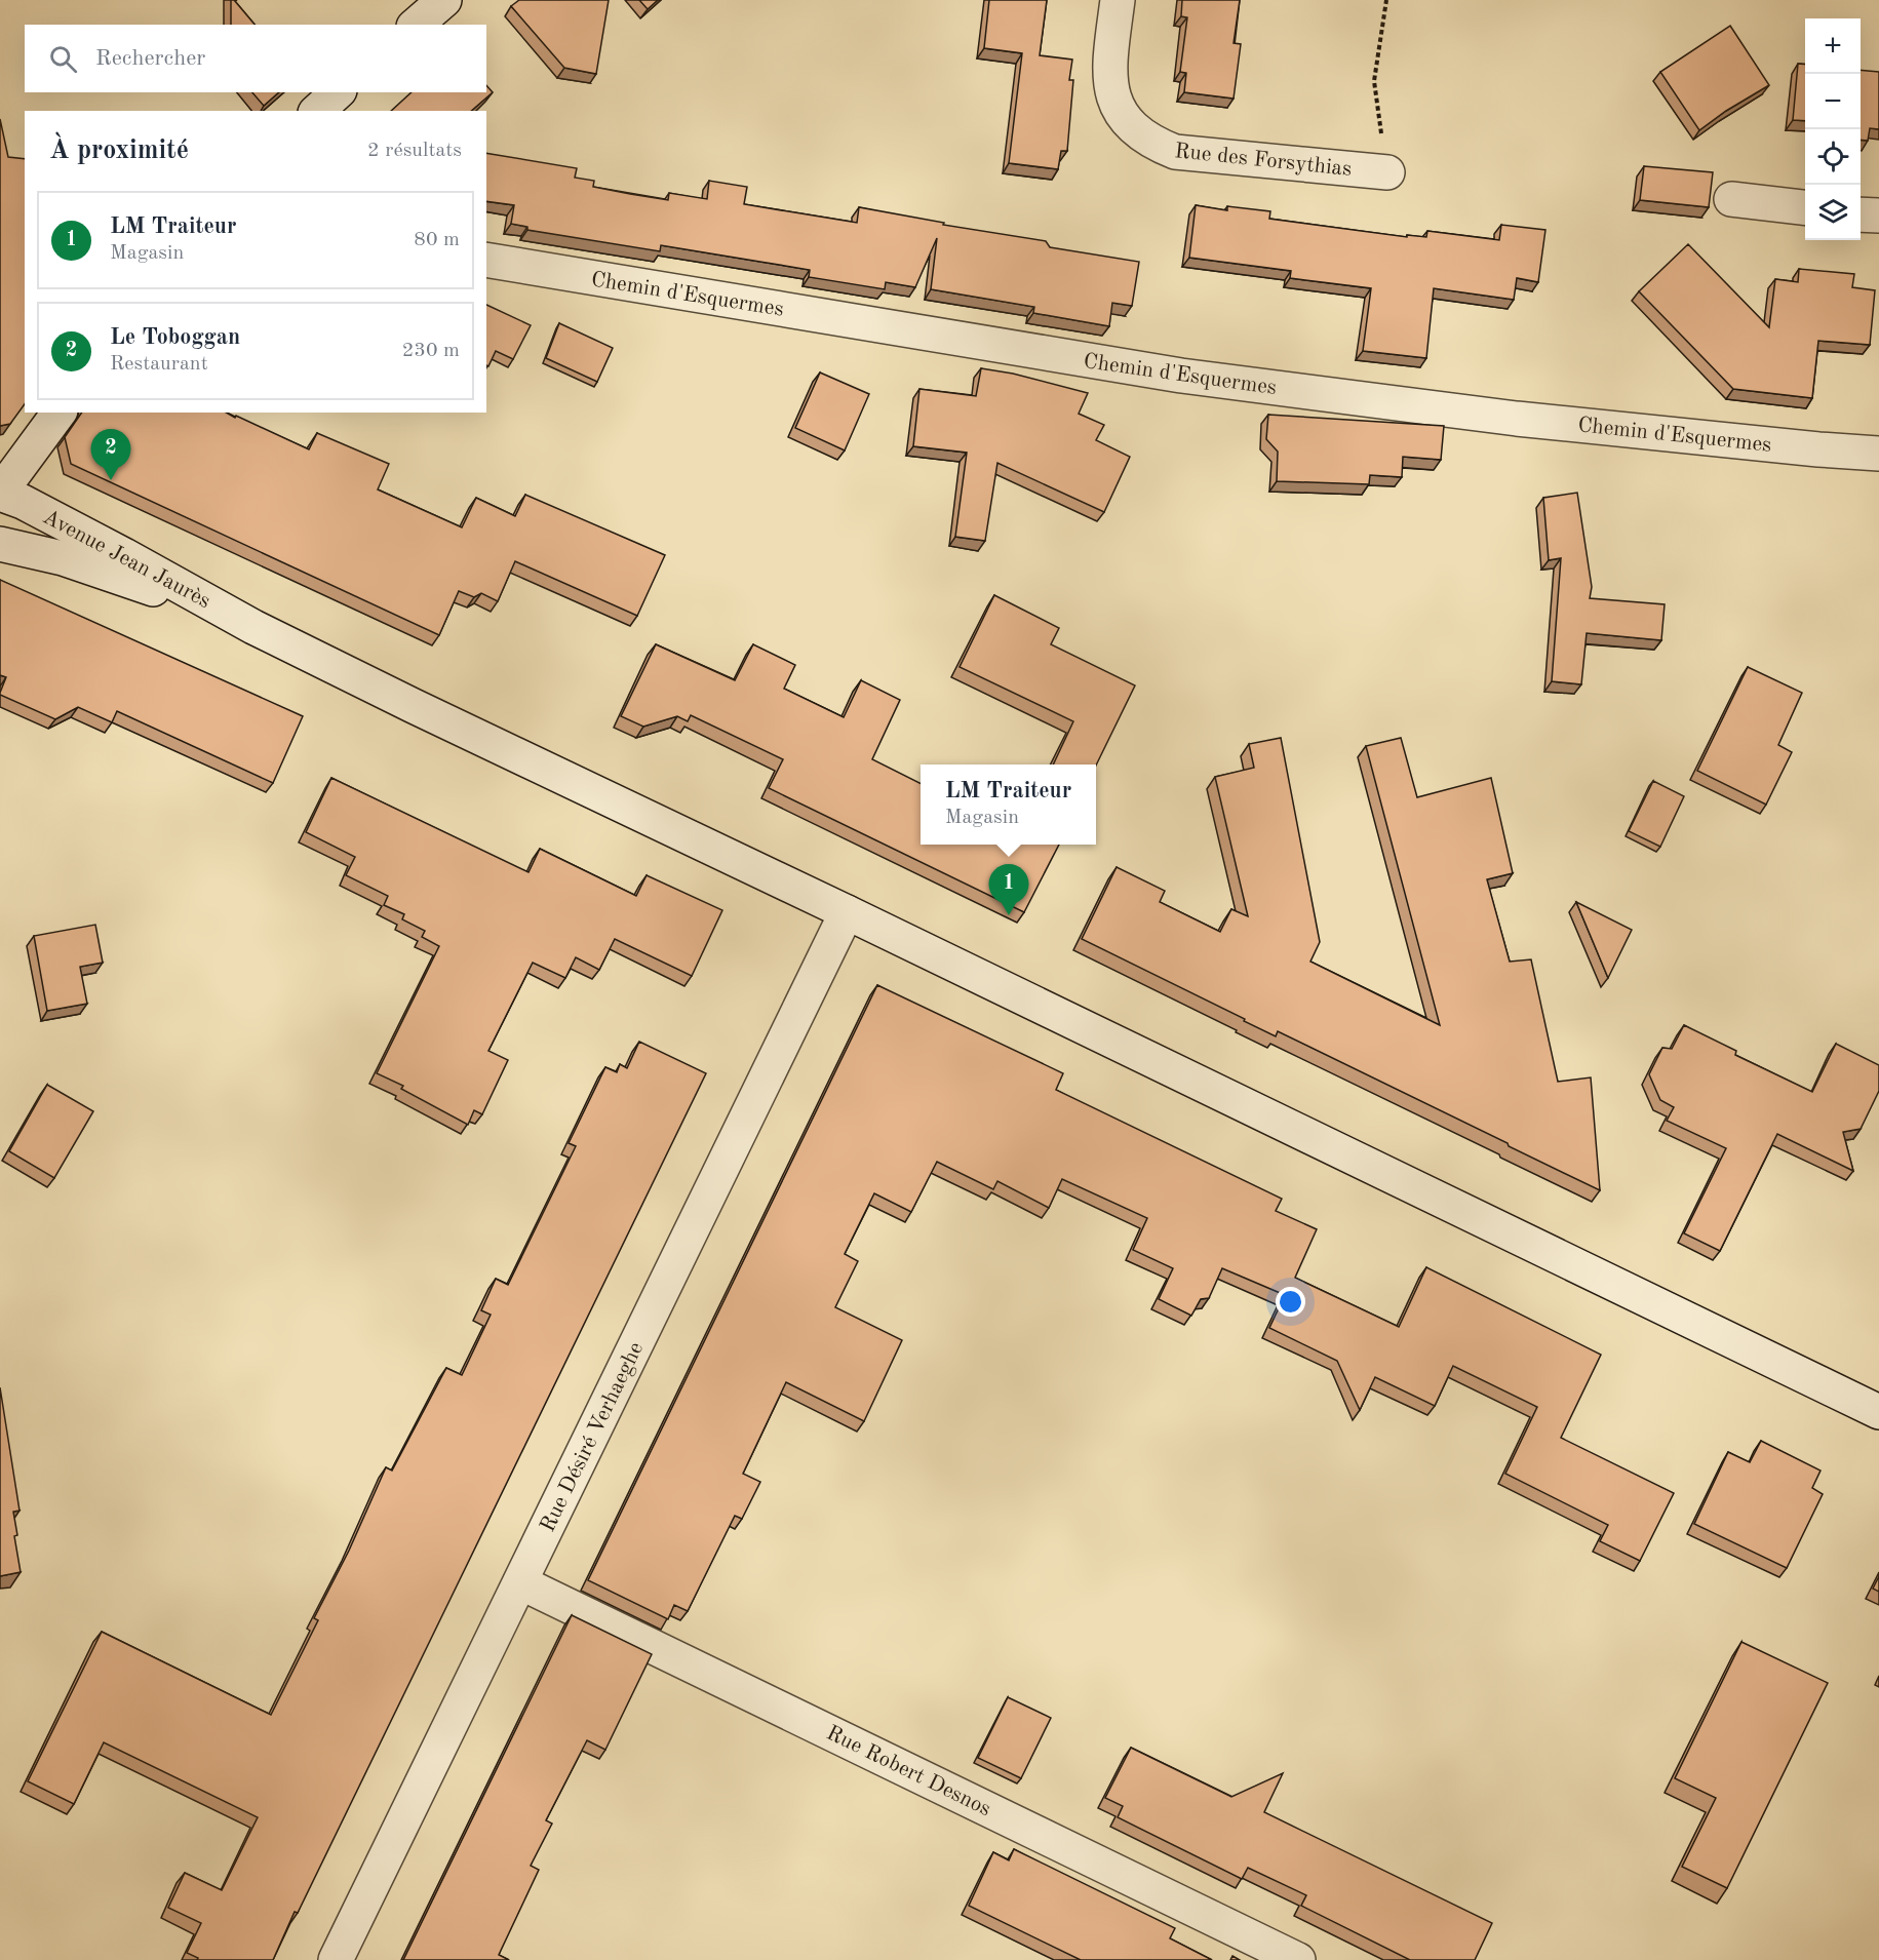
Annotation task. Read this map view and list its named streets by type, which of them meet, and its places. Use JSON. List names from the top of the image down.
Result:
{
  "streets": {
    "street": [
      "Rue des Forsythias",
      "Chemin d'Esquermes",
      "Avenue Jean Jaurès",
      "Rue Désiré Verhaeghe",
      "Rue Robert Desnos"
    ]
  },
  "crossings": [
    ["Rue Désiré Verhaeghe", "Rue Robert Desnos"]
  ],
  "page": {
    "map_buttons": ["+", "−"],
    "search": "Rechercher",
    "heading": ["À proximité", "2 résultats"],
    "list": [
      {
        "mark": "1",
        "name": "LM Traiteur",
        "note": "Magasin",
        "value": "80 m"
      },
      {
        "mark": "2",
        "name": "Le Toboggan",
        "note": "Restaurant",
        "value": "230 m"
      }
    ],
    "pins": ["2", "1"],
    "popup": ["LM Traiteur", "Magasin"]
  }
}
